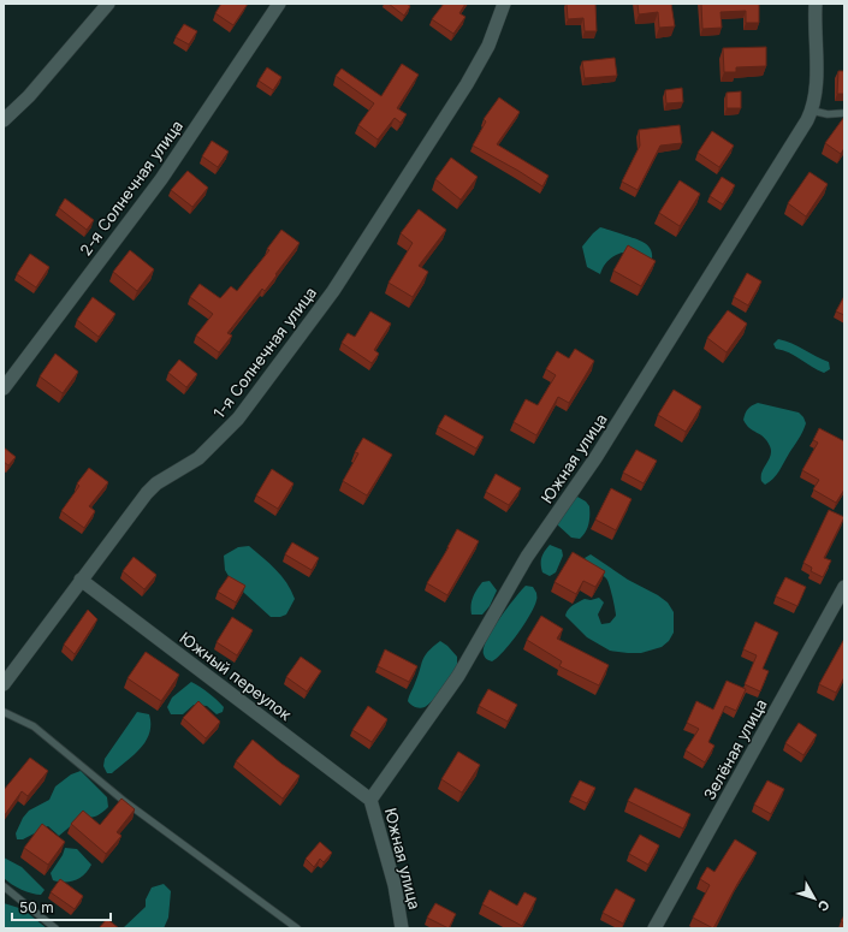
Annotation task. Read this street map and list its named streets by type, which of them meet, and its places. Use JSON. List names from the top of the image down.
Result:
{
  "streets": {
    "street": [
      "2-я Солнечная улица",
      "1-я Солнечная улица",
      "Южная улица",
      "Южный переулок",
      "Зелёная улица"
    ]
  },
  "crossings": [
    ["1-я Солнечная улица", "Южный переулок"],
    ["Южная улица", "Южный переулок"]
  ],
  "scale_bar": "50 m",
  "north": "bottom right"
}
